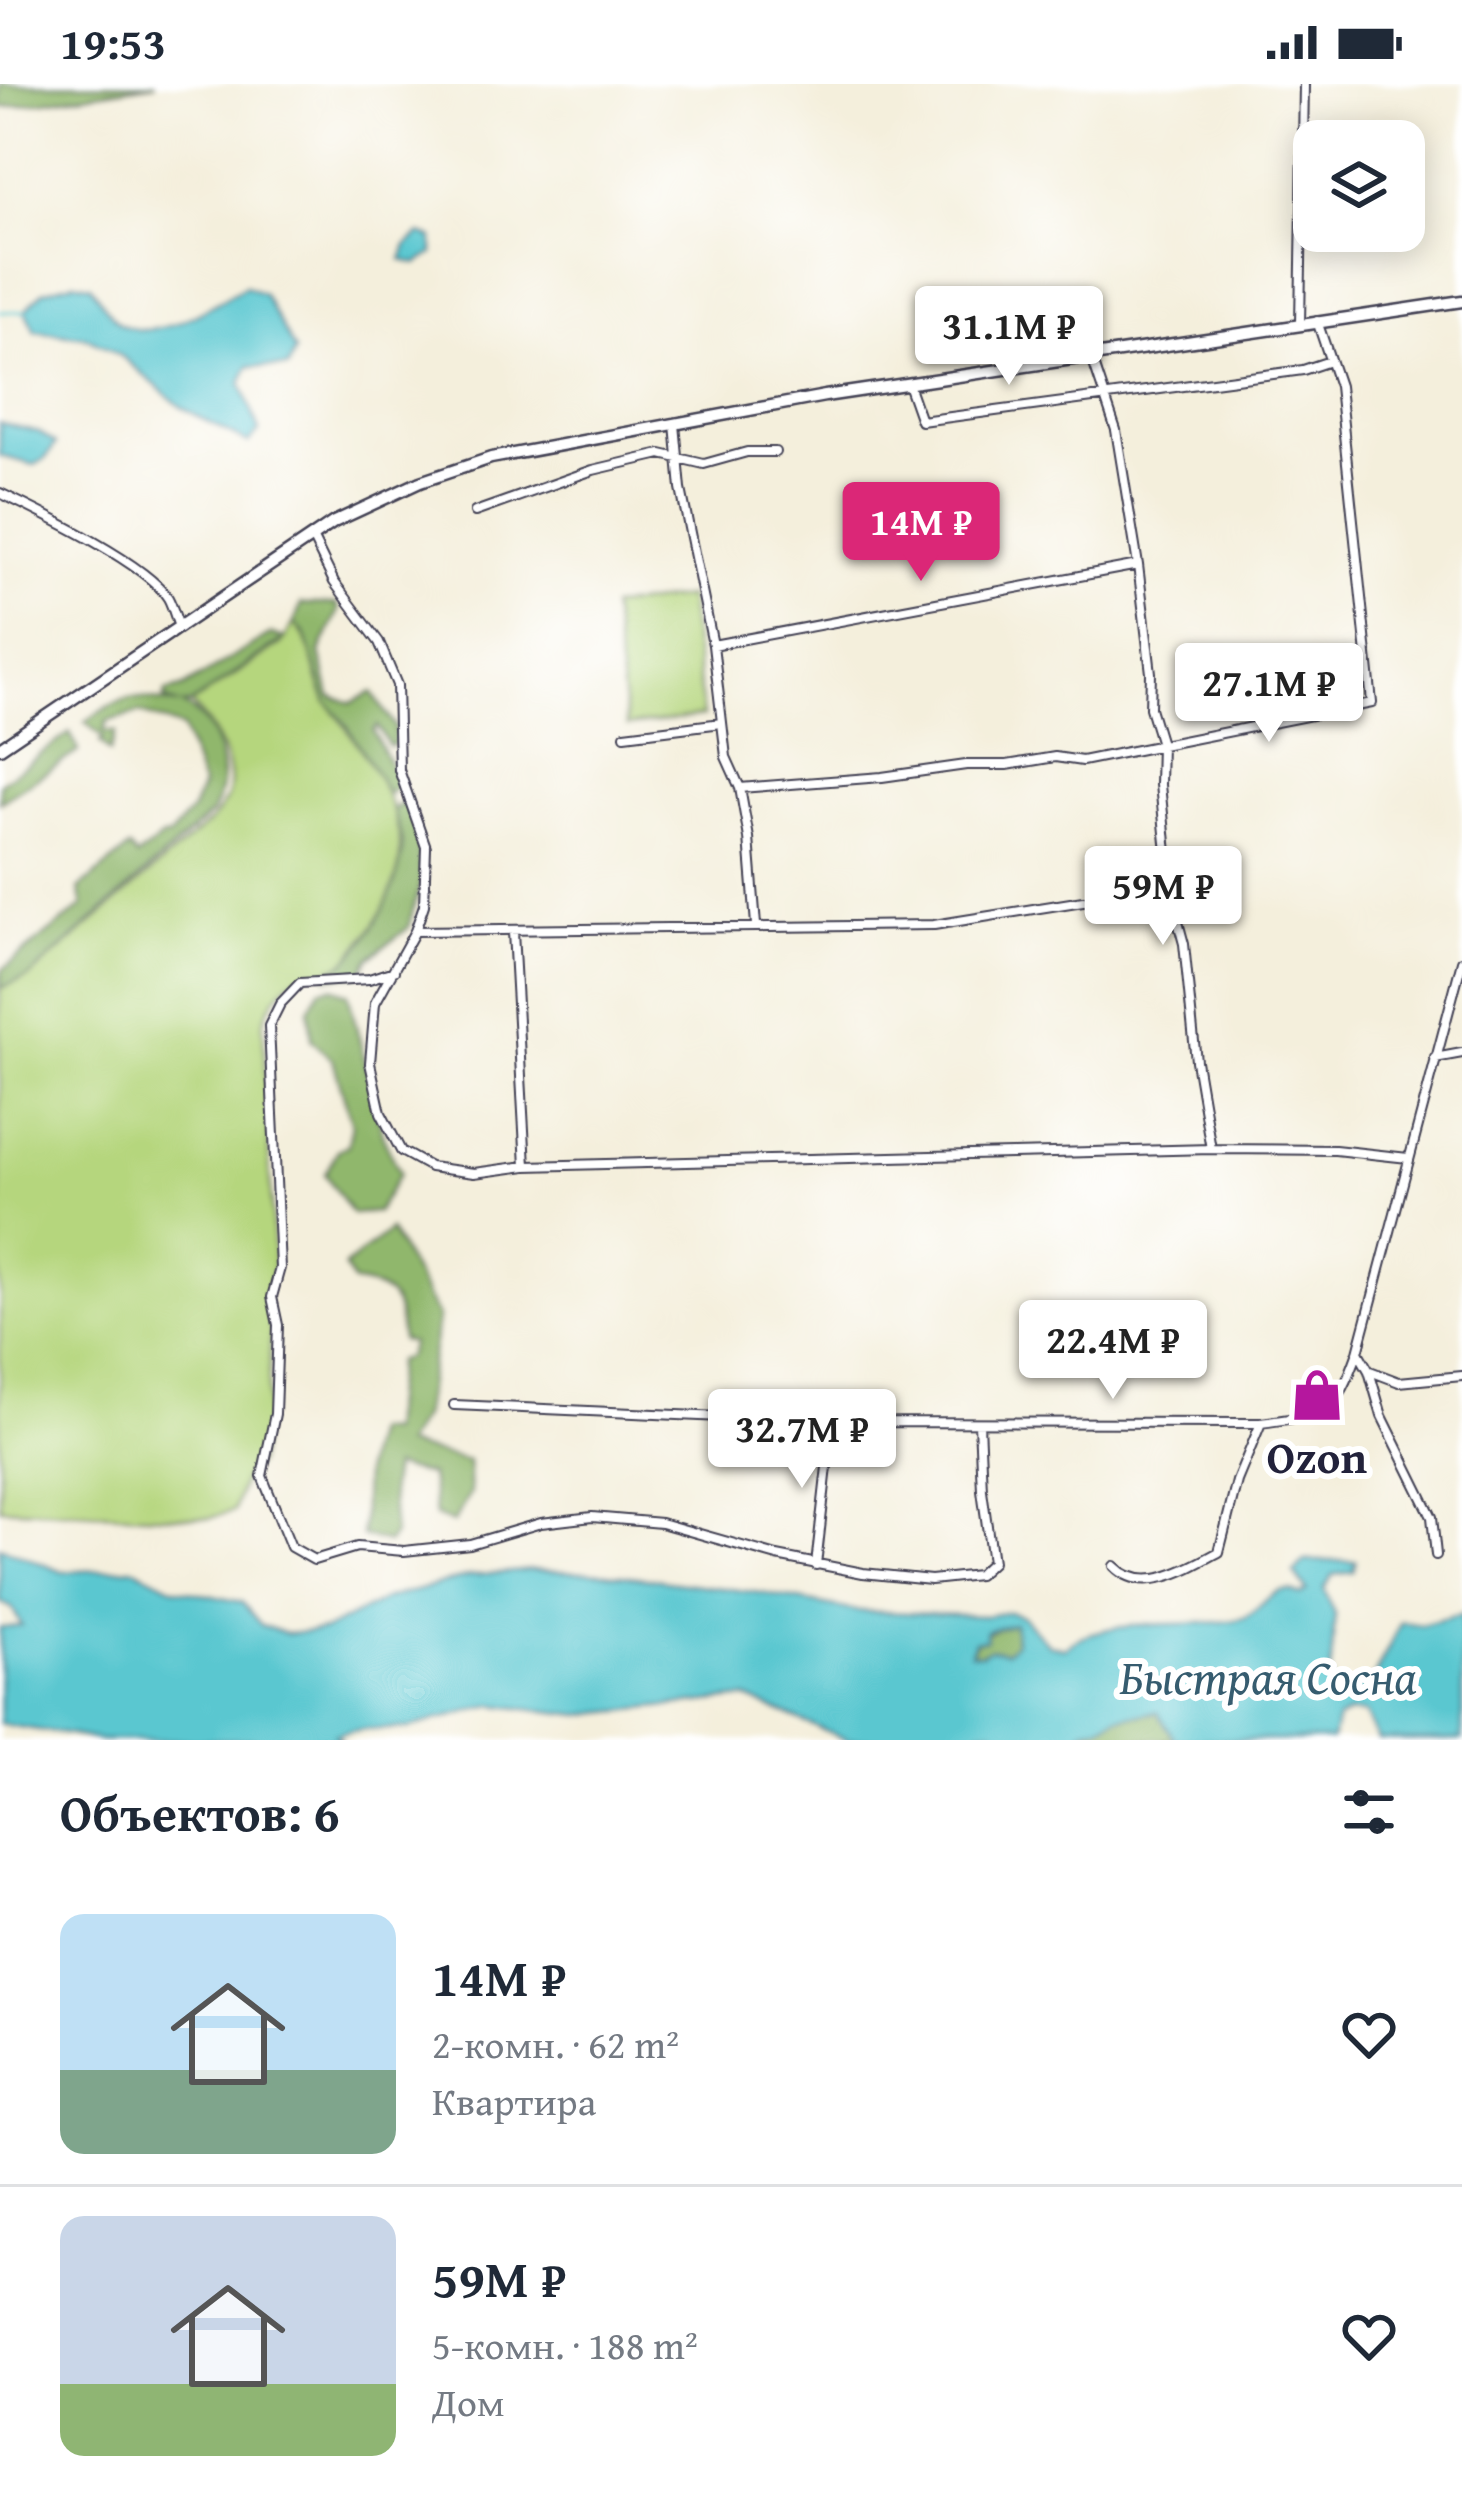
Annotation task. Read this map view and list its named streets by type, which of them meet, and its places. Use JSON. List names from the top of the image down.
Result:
{
  "water": ["Быстрая Сосна"],
  "places": {
    "shop": ["Ozon"]
  },
  "page": {
    "status": "19:53",
    "price": [
      "31.1M ₽",
      "14M ₽",
      "27.1M ₽",
      "59M ₽",
      "22.4M ₽",
      "32.7M ₽"
    ],
    "heading": "Объектов: 6",
    "list": [
      {
        "name": "14M ₽",
        "note": "2-комн. · 62 m² · Квартира"
      },
      {
        "name": "59M ₽",
        "note": "5-комн. · 188 m² · Дом"
      }
    ]
  }
}
